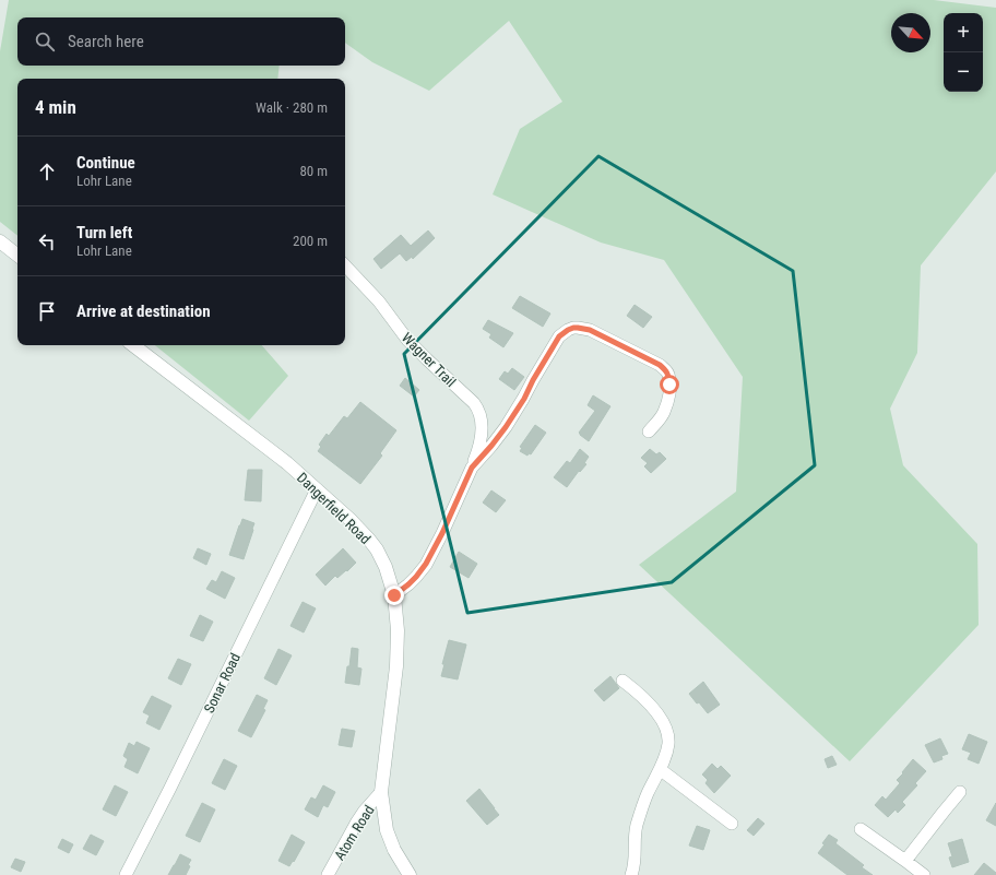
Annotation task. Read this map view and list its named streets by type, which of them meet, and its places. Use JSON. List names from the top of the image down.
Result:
{
  "streets": {
    "street": [
      "Wagner Trail",
      "Dangerfield Road",
      "Sonar Road",
      "Atom Road"
    ]
  },
  "crossings": [
    ["Dangerfield Road", "Sonar Road"],
    ["Dangerfield Road", "Atom Road"]
  ],
  "north": "bottom right",
  "page": {
    "map_buttons": ["+", "−"],
    "search": "Search here",
    "heading": ["4 min", "Walk · 280 m"],
    "list": [
      ["Continue", "Lohr Lane", "80 m"],
      ["Turn left", "Lohr Lane", "200 m"],
      "Arrive at destination"
    ]
  }
}
